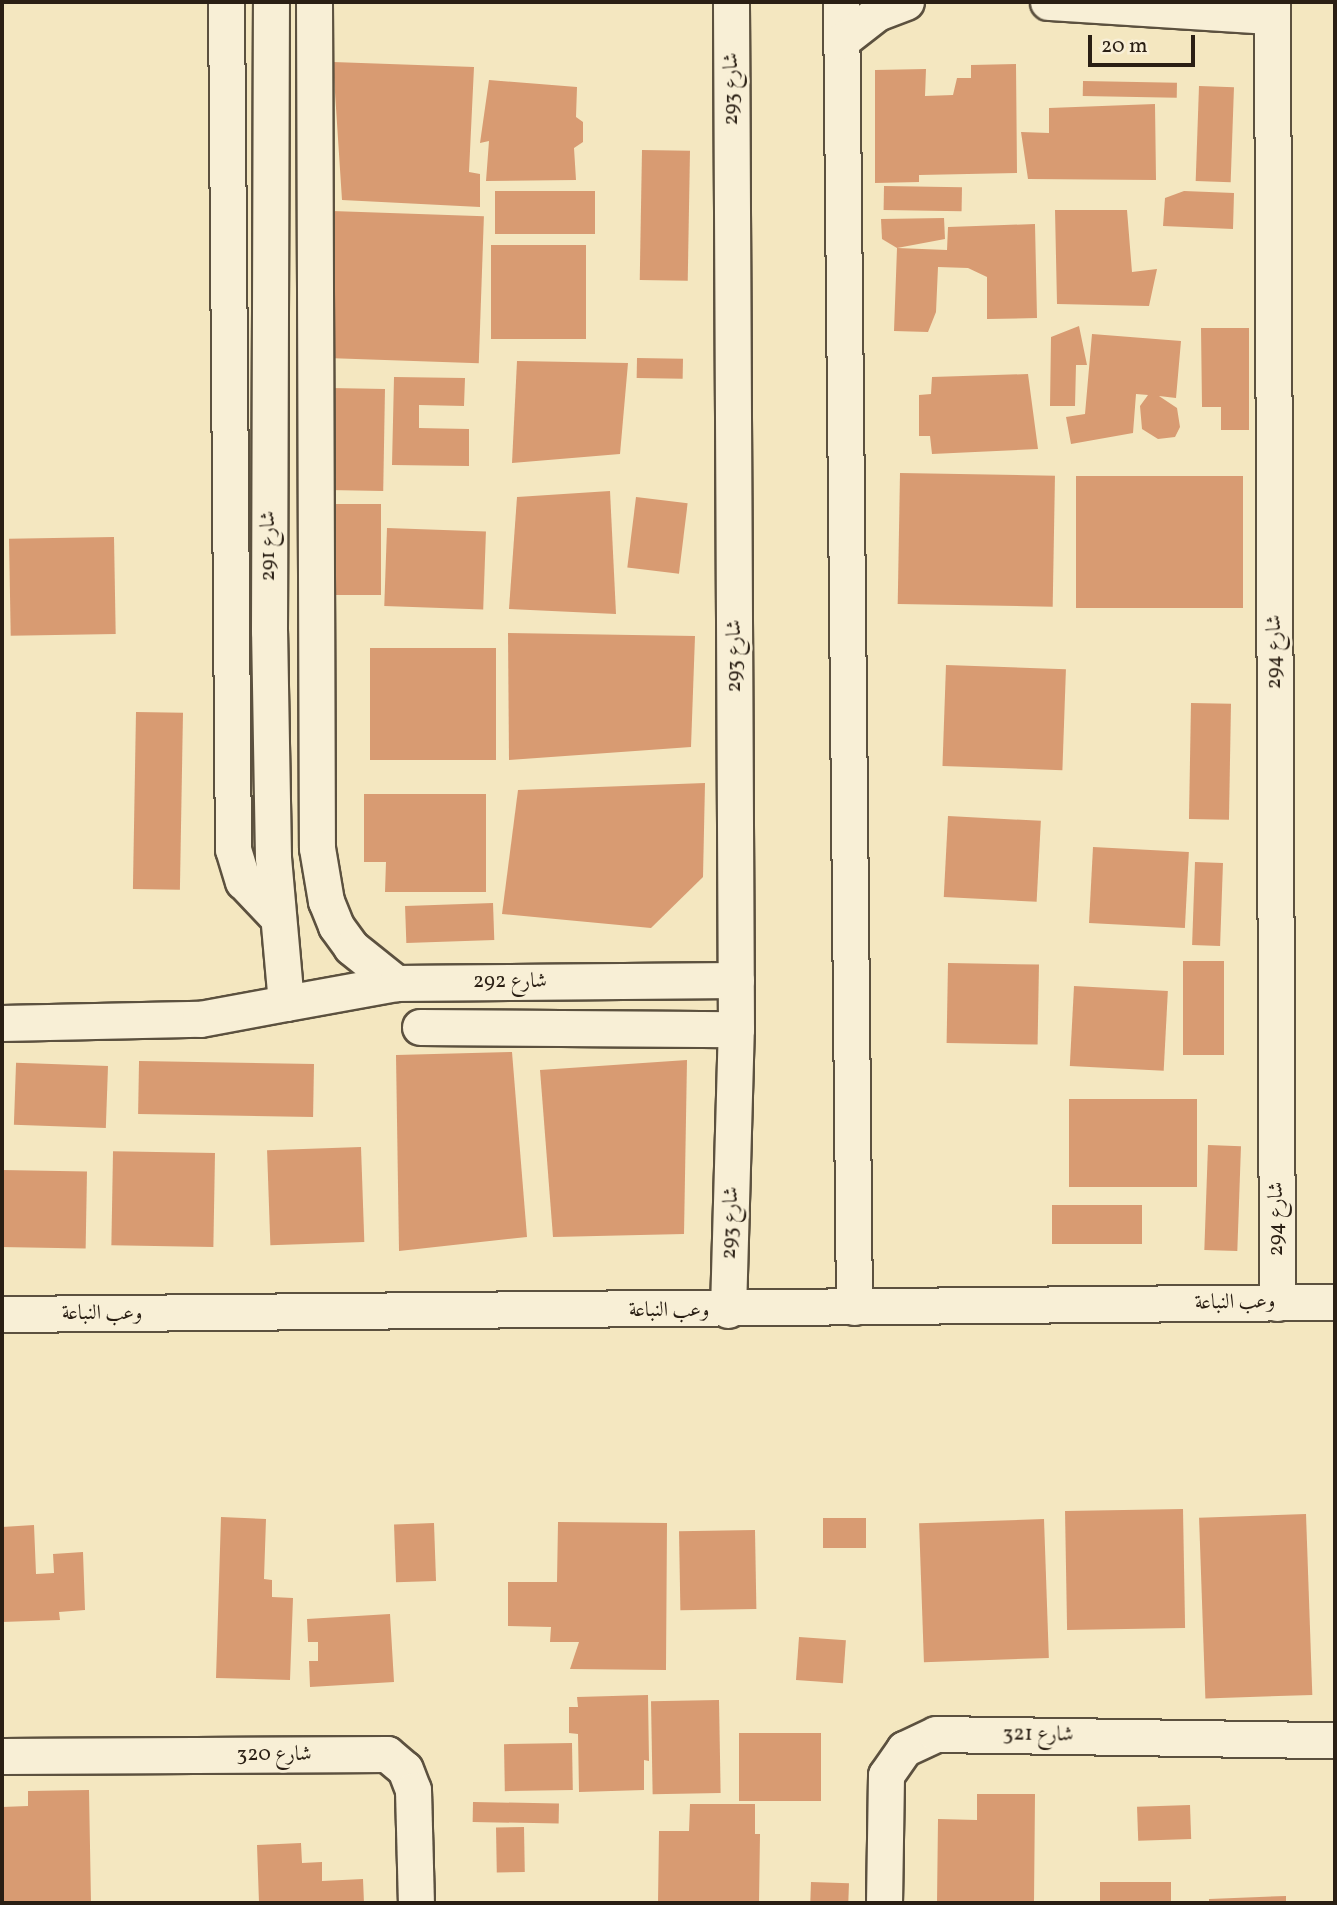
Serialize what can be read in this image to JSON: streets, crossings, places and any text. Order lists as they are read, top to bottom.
{
  "streets": {
    "street": [
      "شارع 293",
      "شارع 291",
      "شارع 294",
      "شارع 292",
      "وعب النباعة",
      "شارع 321",
      "شارع 320"
    ]
  },
  "crossings": [
    ["شارع 293", "شارع 292"],
    ["شارع 293", "وعب النباعة"],
    ["شارع 291", "شارع 292"],
    ["شارع 294", "وعب النباعة"]
  ],
  "scale_bar": "20 m"
}
